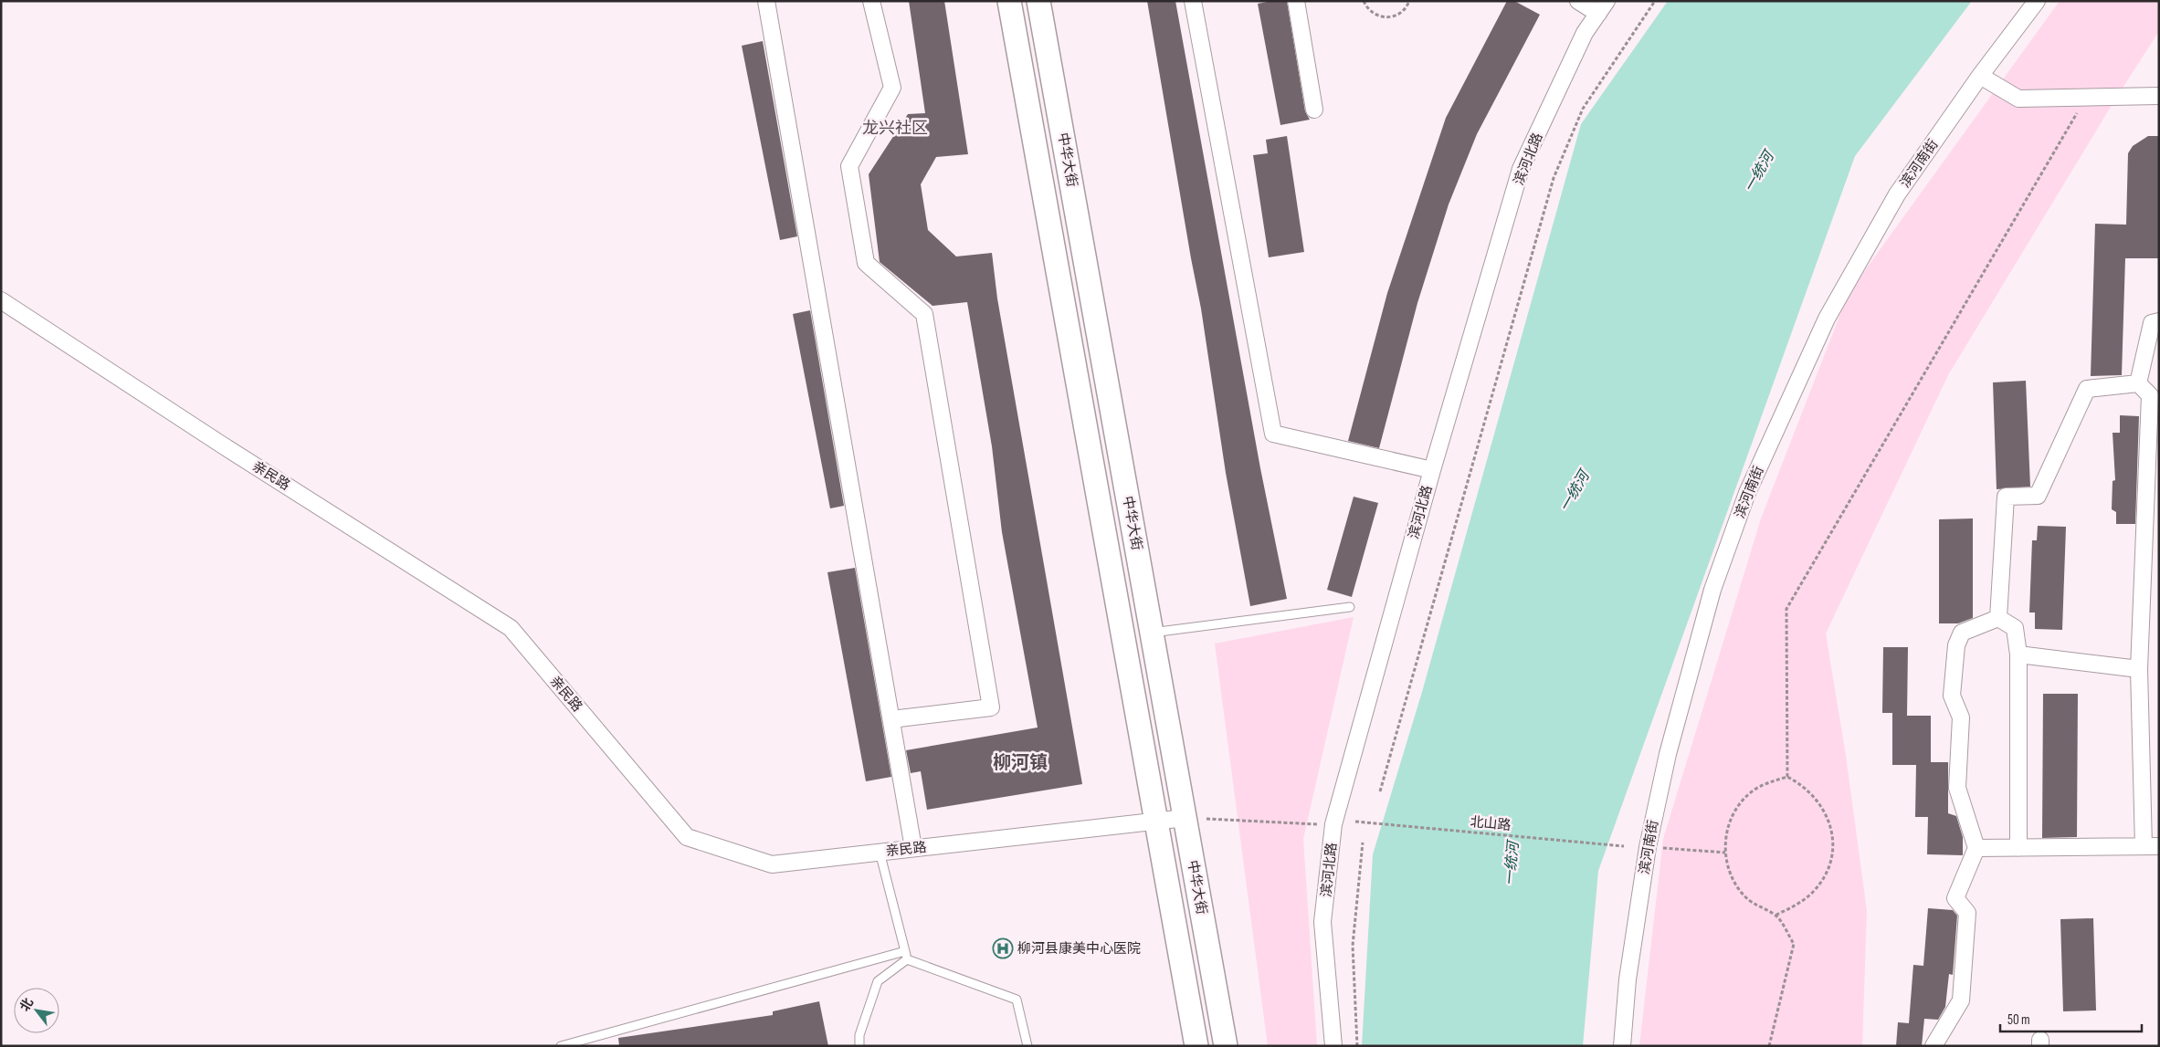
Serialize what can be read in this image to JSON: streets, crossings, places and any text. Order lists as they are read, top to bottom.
{
  "streets": {
    "main road": ["中华大街"],
    "street": ["滨河北路", "滨河南街", "亲民路"],
    "path": ["北山路"]
  },
  "crossings": [
    ["滨河北路", "北山路"],
    ["中华大街", "亲民路"],
    ["中华大街", "北山路"],
    ["亲民路", "北山路"]
  ],
  "districts": ["龙兴社区", "柳河镇"],
  "water": ["一统河"],
  "places": {
    "hospital": ["柳河县康美中心医院"]
  },
  "scale_bar": "50 m",
  "north": "top left"
}
